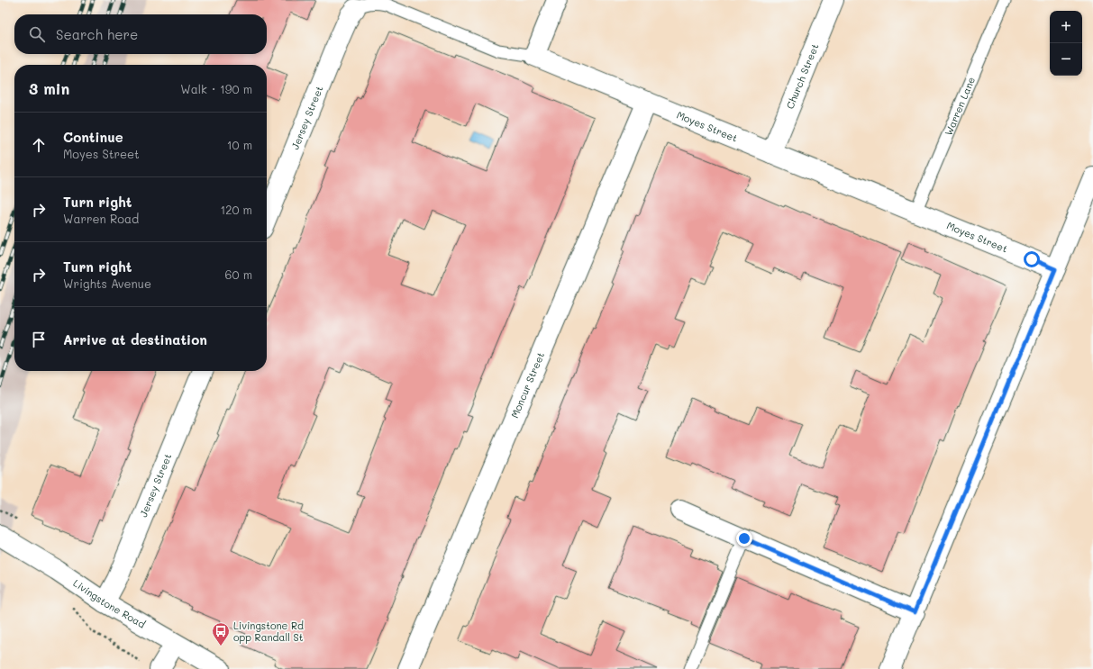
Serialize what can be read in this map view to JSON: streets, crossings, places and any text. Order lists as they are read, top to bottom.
{
  "streets": {
    "street": [
      "Church Street",
      "Jersey Street",
      "Moyes Street",
      "Moncur Street",
      "Livingstone Road"
    ],
    "lane": ["Warren Lane"]
  },
  "crossings": [
    ["Church Street", "Moyes Street"],
    ["Warren Lane", "Moyes Street"],
    ["Jersey Street", "Moyes Street"],
    ["Jersey Street", "Livingstone Road"],
    ["Moyes Street", "Moncur Street"]
  ],
  "places": {
    "bus stop": ["Livingstone Rd opp Randall St"]
  },
  "page": {
    "map_buttons": ["+", "−"],
    "search": "Search here",
    "heading": ["3 min", "Walk · 190 m"],
    "list": [
      ["Continue", "Moyes Street", "10 m"],
      ["Turn right", "Warren Road", "120 m"],
      ["Turn right", "Wrights Avenue", "60 m"],
      "Arrive at destination"
    ]
  }
}
